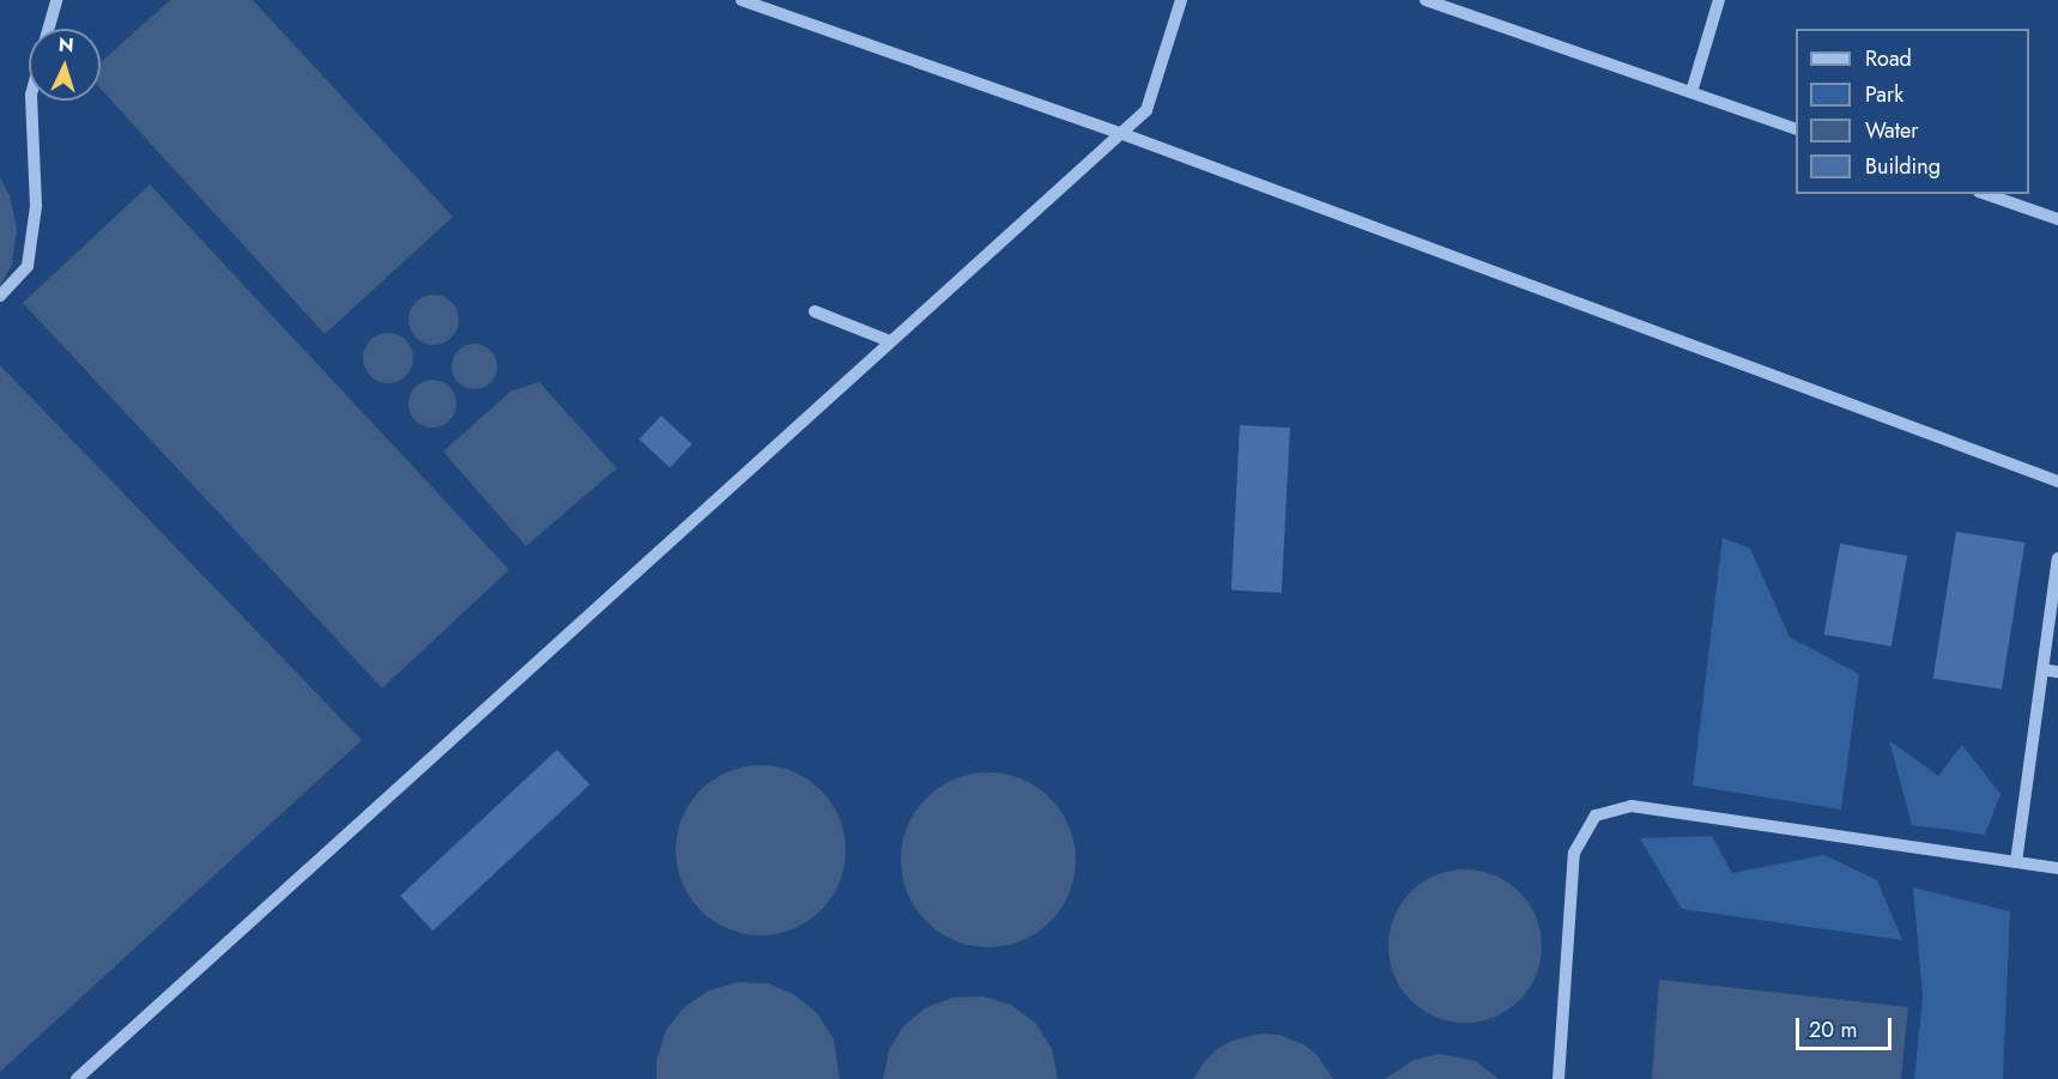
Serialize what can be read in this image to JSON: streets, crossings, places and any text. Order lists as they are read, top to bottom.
{
  "legend": [
    "Road",
    "Park",
    "Water",
    "Building"
  ],
  "scale_bar": "20 m",
  "north": "top"
}
